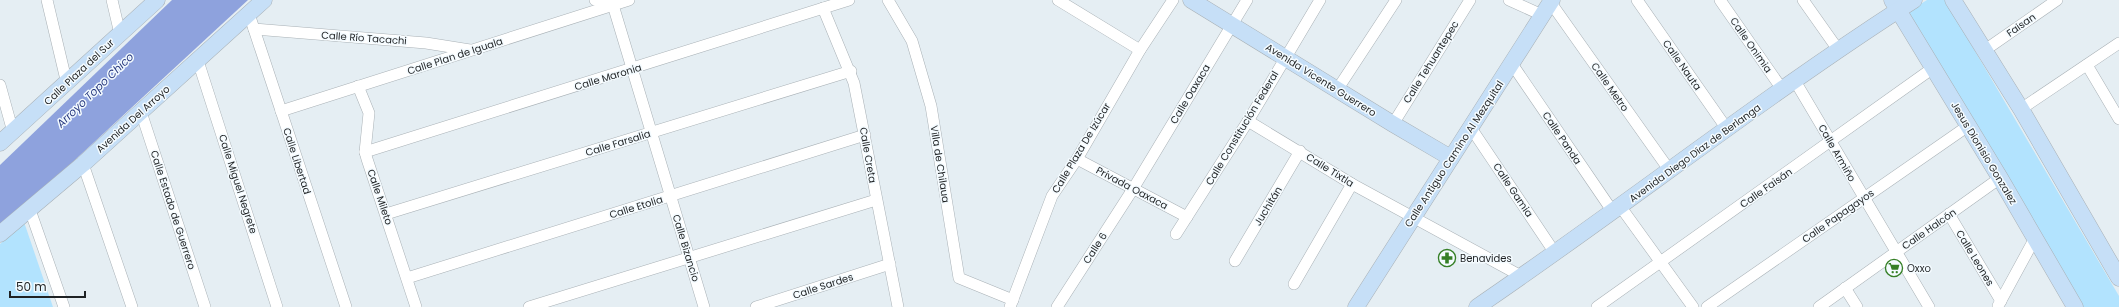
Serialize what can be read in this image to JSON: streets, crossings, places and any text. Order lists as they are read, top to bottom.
{
  "streets": {
    "street": [
      "Faisan",
      "Calle Río Tacachi",
      "Calle Onimia",
      "Calle Plan de Iguala",
      "Calle Tehuantepec",
      "Calle Nauta",
      "Calle Plaza del Sur",
      "Calle Maronia",
      "Avenida Vicente Guerrero",
      "Calle Metro",
      "Calle Oaxaca",
      "Avenida Del Arroyo",
      "Calle Constitución Federal",
      "Calle Panda",
      "Calle Farsalia",
      "Calle Plaza De Izúcar",
      "Avenida Diego Díaz de Berlanga",
      "Calle Armiño",
      "Jesus Dionisio Gonzalez",
      "Calle Antiguo Camino Al Mezquital",
      "Calle Creta",
      "Calle Libertad",
      "Villa de Chilaua",
      "Calle Tixtla",
      "Calle Miguel Negrete",
      "Privada Oaxaca",
      "Calle Faisán",
      "Calle Gamia",
      "Calle Mileto",
      "Juchitán",
      "Calle Etolia",
      "Calle Estado de Guerrero",
      "Calle Papagayos",
      "Calle Halcón",
      "Calle Bizancio",
      "Calle 6",
      "Calle Leones",
      "Calle Sardes"
    ]
  },
  "crossings": [
    ["Calle Río Tacachi", "Calle Plan de Iguala"],
    ["Calle Río Tacachi", "Calle Libertad"],
    ["Calle Onimia", "Avenida Diego Díaz de Berlanga"],
    ["Calle Onimia", "Calle Armiño"],
    ["Calle Plan de Iguala", "Calle Libertad"],
    ["Calle Plan de Iguala", "Calle Mileto"],
    ["Calle Plan de Iguala", "Calle Bizancio"],
    ["Calle Tehuantepec", "Avenida Vicente Guerrero"],
    ["Calle Nauta", "Avenida Diego Díaz de Berlanga"],
    ["Calle Maronia", "Calle Creta"],
    ["Calle Maronia", "Calle Mileto"],
    ["Calle Maronia", "Calle Bizancio"],
    ["Avenida Vicente Guerrero", "Calle Oaxaca"],
    ["Avenida Vicente Guerrero", "Calle Constitución Federal"],
    ["Avenida Vicente Guerrero", "Calle Antiguo Camino Al Mezquital"],
    ["Calle Metro", "Avenida Diego Díaz de Berlanga"],
    ["Calle Metro", "Calle Antiguo Camino Al Mezquital"],
    ["Calle Oaxaca", "Privada Oaxaca"],
    ["Calle Oaxaca", "Calle 6"],
    ["Avenida Del Arroyo", "Calle Libertad"],
    ["Avenida Del Arroyo", "Calle Miguel Negrete"],
    ["Avenida Del Arroyo", "Calle Estado de Guerrero"],
    ["Calle Constitución Federal", "Calle Tixtla"],
    ["Calle Constitución Federal", "Privada Oaxaca"],
    ["Calle Panda", "Avenida Diego Díaz de Berlanga"],
    ["Calle Panda", "Calle Antiguo Camino Al Mezquital"],
    ["Calle Panda", "Calle Faisán"],
    ["Calle Farsalia", "Calle Creta"],
    ["Calle Farsalia", "Calle Mileto"],
    ["Calle Farsalia", "Calle Bizancio"],
    ["Calle Plaza De Izúcar", "Villa de Chilaua"],
    ["Calle Plaza De Izúcar", "Privada Oaxaca"],
    ["Avenida Diego Díaz de Berlanga", "Calle Armiño"],
    ["Avenida Diego Díaz de Berlanga", "Jesus Dionisio Gonzalez"],
    ["Avenida Diego Díaz de Berlanga", "Calle Tixtla"],
    ["Avenida Diego Díaz de Berlanga", "Calle Gamia"],
    ["Calle Armiño", "Calle Faisán"],
    ["Calle Armiño", "Calle Papagayos"],
    ["Calle Armiño", "Calle Halcón"],
    ["Jesus Dionisio Gonzalez", "Calle Faisán"],
    ["Jesus Dionisio Gonzalez", "Calle Papagayos"],
    ["Jesus Dionisio Gonzalez", "Calle Halcón"],
    ["Calle Antiguo Camino Al Mezquital", "Calle Tixtla"],
    ["Calle Antiguo Camino Al Mezquital", "Calle Gamia"],
    ["Calle Creta", "Calle Etolia"],
    ["Calle Creta", "Calle Sardes"],
    ["Calle Tixtla", "Juchitán"],
    ["Privada Oaxaca", "Calle 6"],
    ["Calle Mileto", "Calle Etolia"],
    ["Calle Etolia", "Calle Bizancio"],
    ["Calle Halcón", "Calle Leones"]
  ],
  "water": ["Arroyo Topo Chico"],
  "places": {
    "pharmacy": ["Benavides"],
    "supermarket": ["Oxxo"]
  },
  "scale_bar": "50 m"
}
